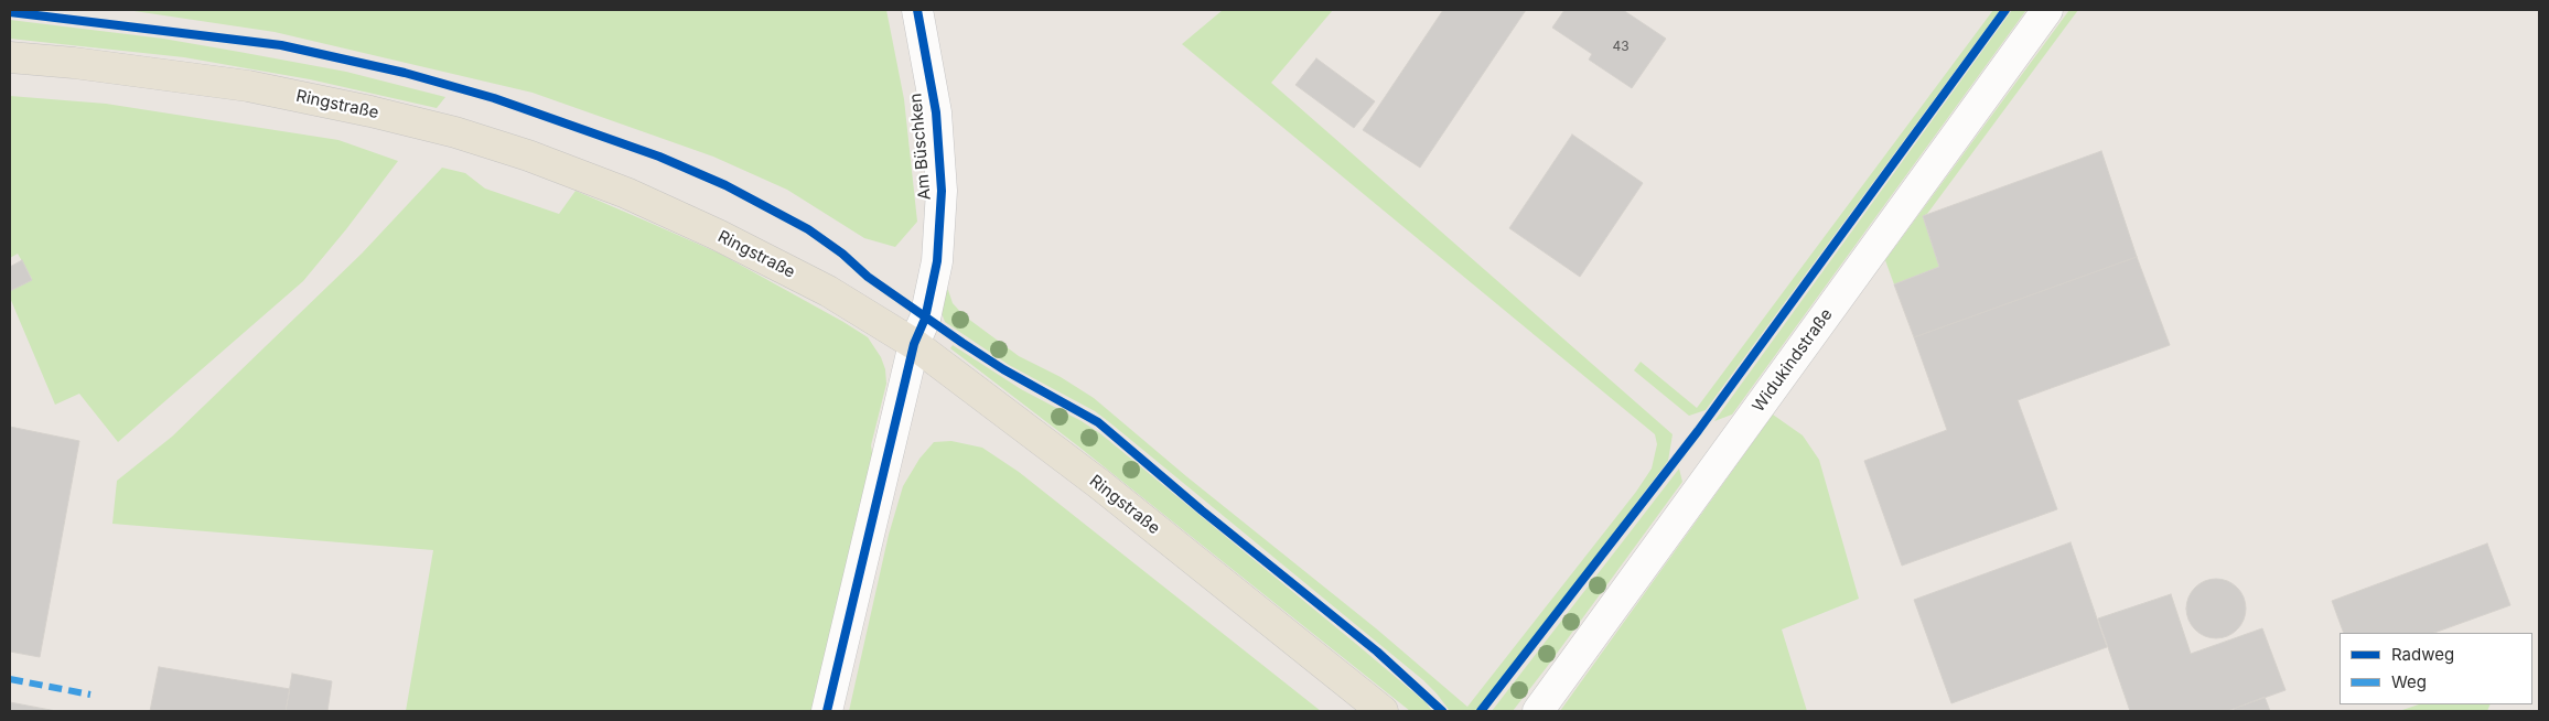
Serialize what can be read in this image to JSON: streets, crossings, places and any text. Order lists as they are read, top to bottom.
{
  "streets": {
    "main road": ["Ringstraße"],
    "street": ["Am Büschken", "Widukindstraße"]
  },
  "crossings": [
    ["Ringstraße", "Am Büschken"]
  ],
  "house_numbers": ["43"],
  "legend": ["Radweg", "Weg"]
}
